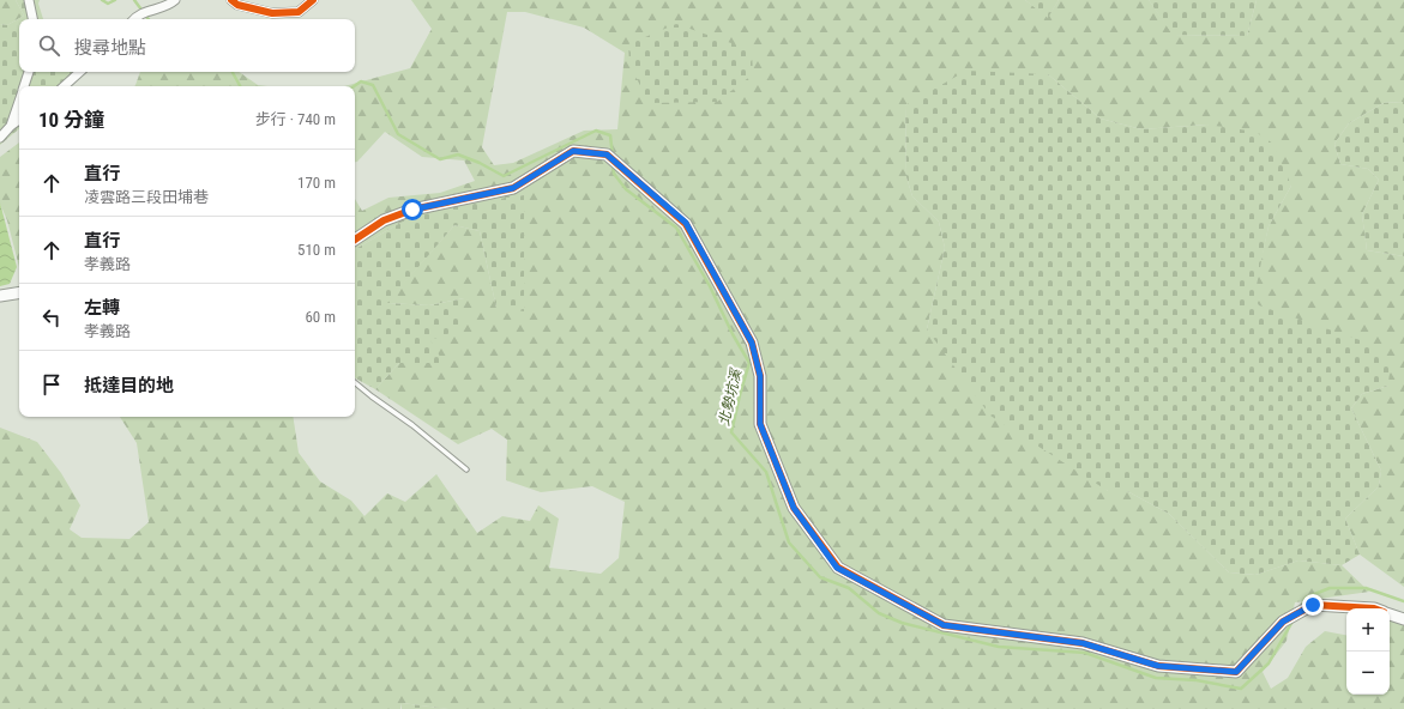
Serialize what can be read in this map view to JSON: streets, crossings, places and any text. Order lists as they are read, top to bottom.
{
  "water": ["北勢坑溪"],
  "page": {
    "search": "搜尋地點",
    "heading": ["10 分鐘", "步行 · 740 m"],
    "list": [
      ["直行", "凌雲路三段田埔巷", "170 m"],
      ["直行", "孝義路", "510 m"],
      ["左轉", "孝義路", "60 m"],
      "抵達目的地"
    ],
    "map_buttons": ["+", "−"]
  }
}
